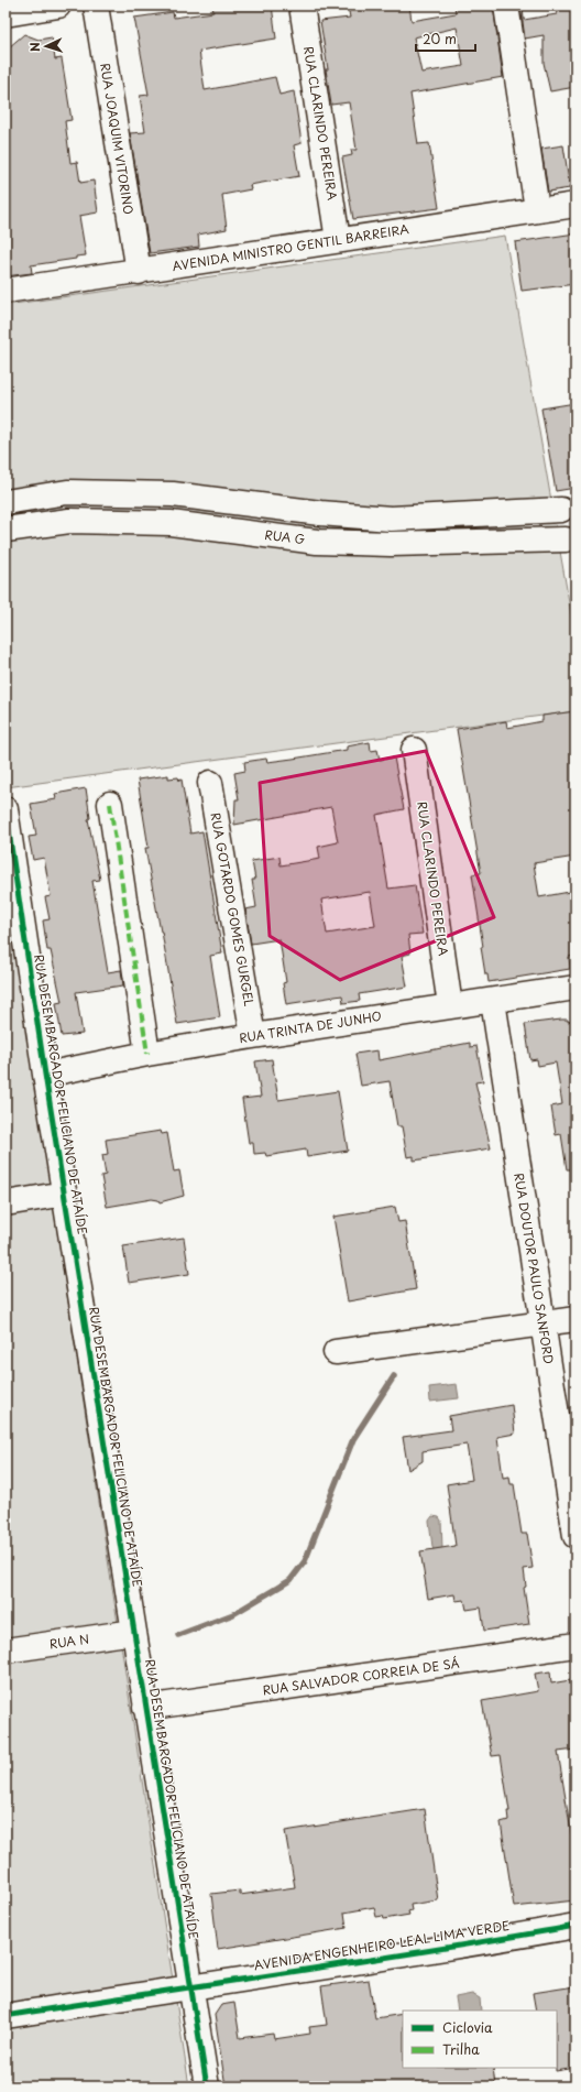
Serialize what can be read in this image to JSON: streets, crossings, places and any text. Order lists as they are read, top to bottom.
{
  "streets": {
    "street": [
      "RUA CLARINDO PEREIRA",
      "RUA JOAQUIM VITORINO",
      "AVENIDA MINISTRO GENTIL BARREIRA",
      "RUA G",
      "RUA GOTARDO GOMES GURGEL",
      "RUA TRINTA DE JUNHO",
      "RUA DESEMBARGADOR FELICIANO DE ATAÍDE",
      "RUA DOUTOR PAULO SANFORD",
      "RUA N",
      "RUA SALVADOR CORREIA DE SÁ",
      "AVENIDA ENGENHEIRO LEAL LIMA VERDE"
    ]
  },
  "crossings": [
    ["RUA CLARINDO PEREIRA", "AVENIDA MINISTRO GENTIL BARREIRA"],
    ["RUA CLARINDO PEREIRA", "RUA TRINTA DE JUNHO"],
    ["RUA JOAQUIM VITORINO", "AVENIDA MINISTRO GENTIL BARREIRA"],
    ["RUA GOTARDO GOMES GURGEL", "RUA TRINTA DE JUNHO"],
    ["RUA TRINTA DE JUNHO", "RUA DESEMBARGADOR FELICIANO DE ATAÍDE"],
    ["RUA TRINTA DE JUNHO", "RUA DOUTOR PAULO SANFORD"],
    ["RUA DESEMBARGADOR FELICIANO DE ATAÍDE", "RUA N"],
    ["RUA DESEMBARGADOR FELICIANO DE ATAÍDE", "RUA SALVADOR CORREIA DE SÁ"],
    ["RUA DESEMBARGADOR FELICIANO DE ATAÍDE", "AVENIDA ENGENHEIRO LEAL LIMA VERDE"]
  ],
  "legend": ["Ciclovia", "Trilha"],
  "scale_bar": "20 m",
  "north": "left"
}
